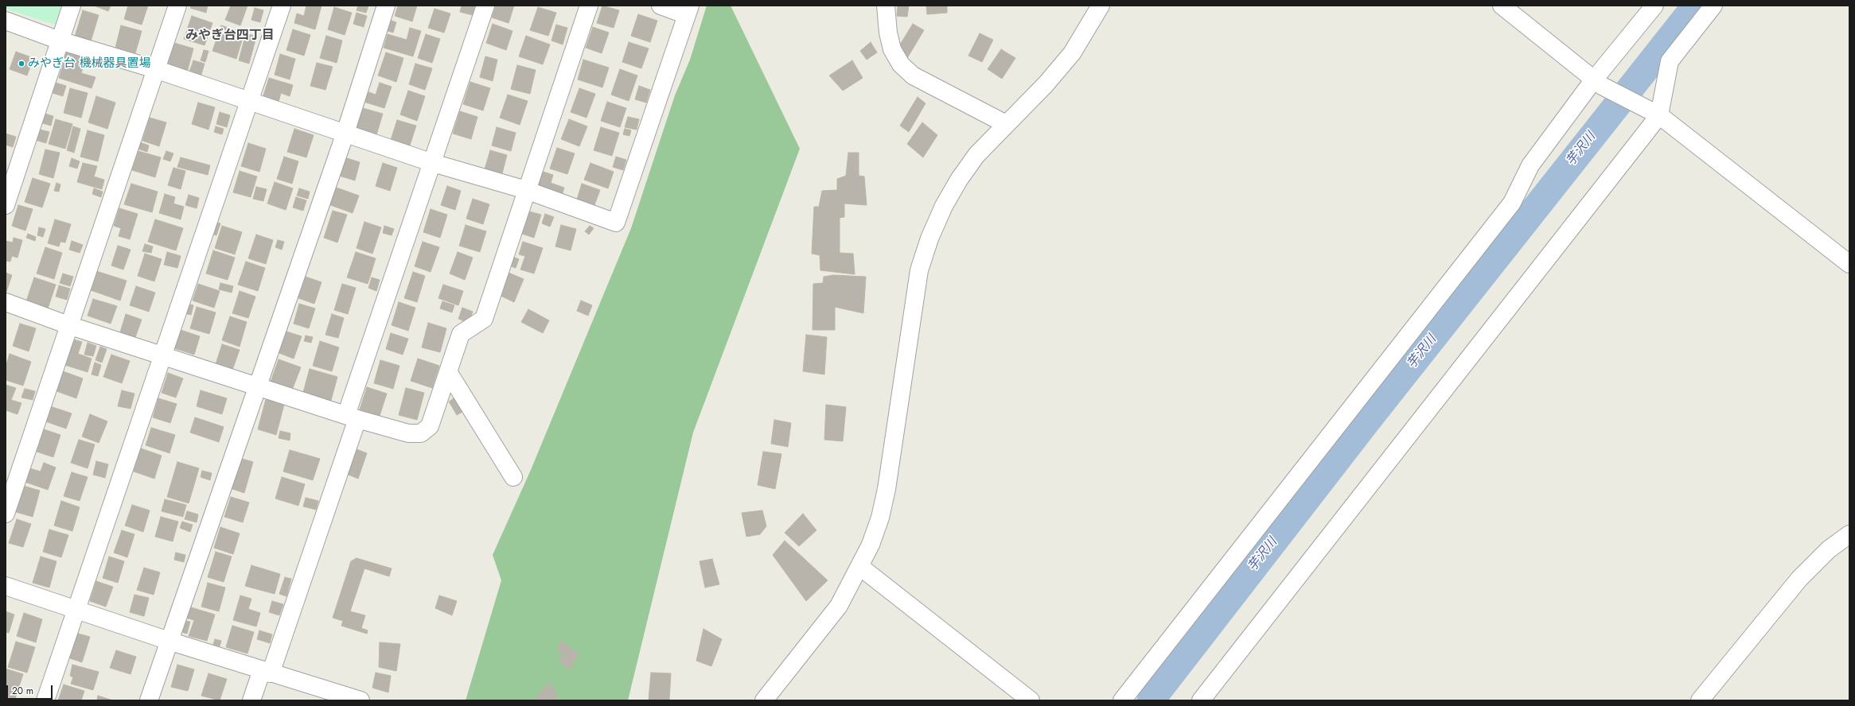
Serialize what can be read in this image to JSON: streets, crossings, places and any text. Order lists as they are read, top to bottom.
{
  "districts": ["みやぎ台四丁目"],
  "water": ["芋沢川"],
  "places": ["みやぎ台 機械器具置場"],
  "scale_bar": "20 m"
}
